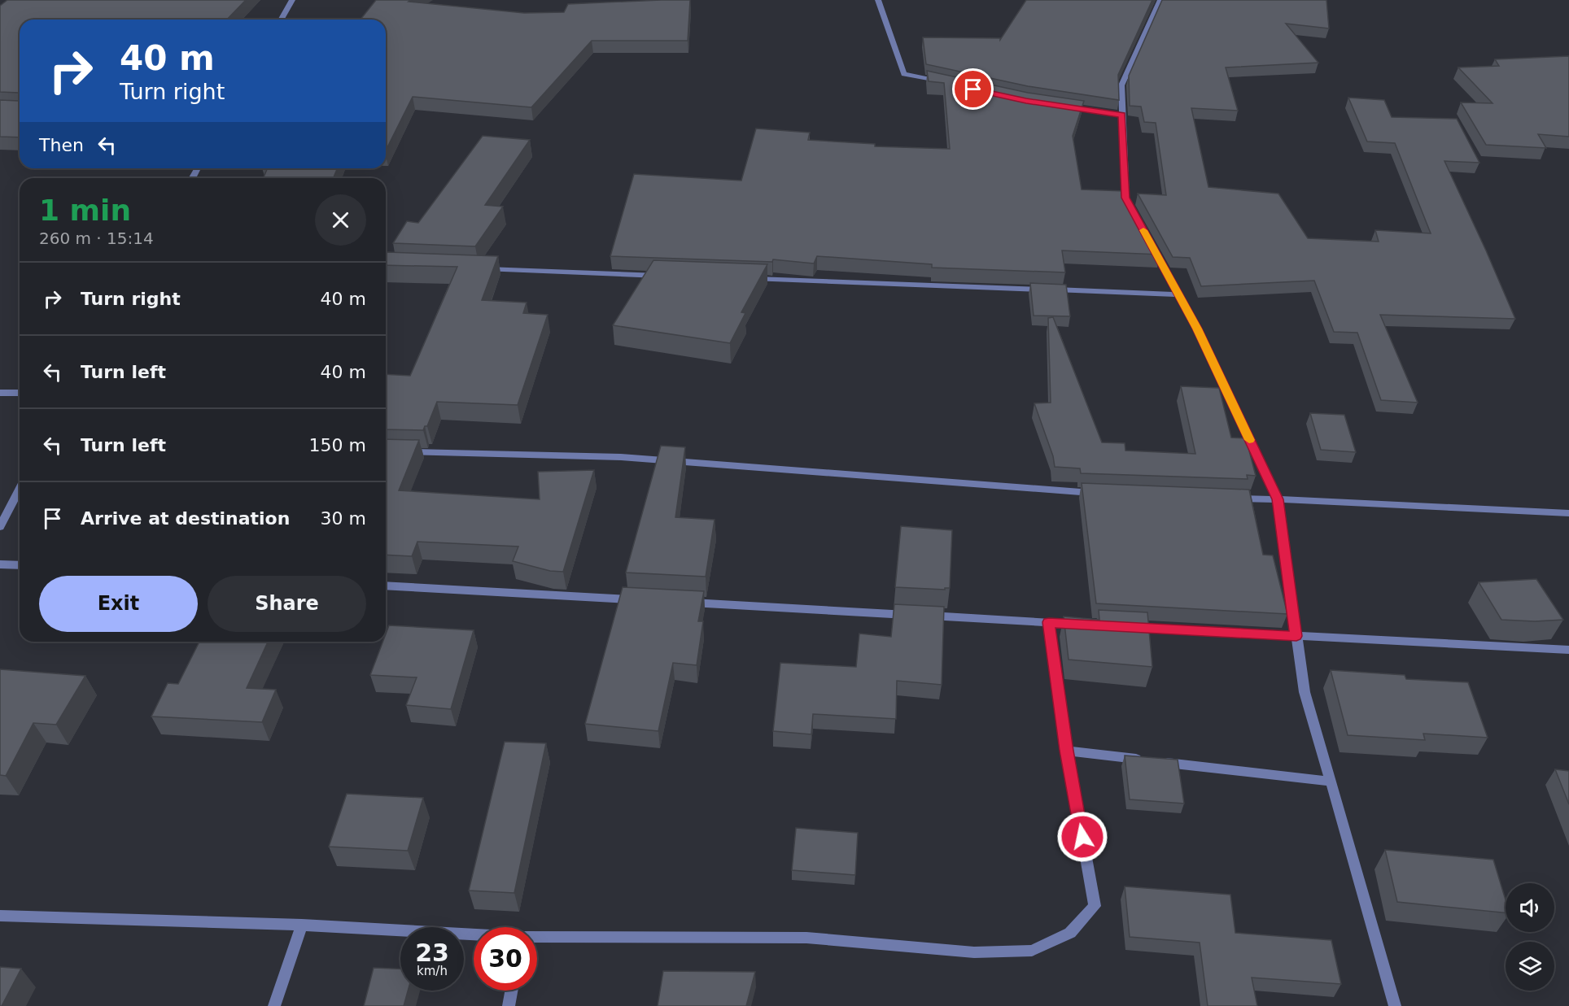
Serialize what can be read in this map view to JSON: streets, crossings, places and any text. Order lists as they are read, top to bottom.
{
  "page": {
    "turn": ["40 m", "Turn right"],
    "then": "Then",
    "heading": ["1 min", "260 m · 15:14"],
    "list": [
      {
        "name": "Turn right",
        "value": "40 m"
      },
      {
        "name": "Turn left",
        "value": "40 m"
      },
      {
        "name": "Turn left",
        "value": "150 m"
      },
      {
        "name": "Arrive at destination",
        "value": "30 m"
      }
    ],
    "buttons": ["Exit", "Share"],
    "speed": "23 km/h",
    "limit": "30"
  }
}
